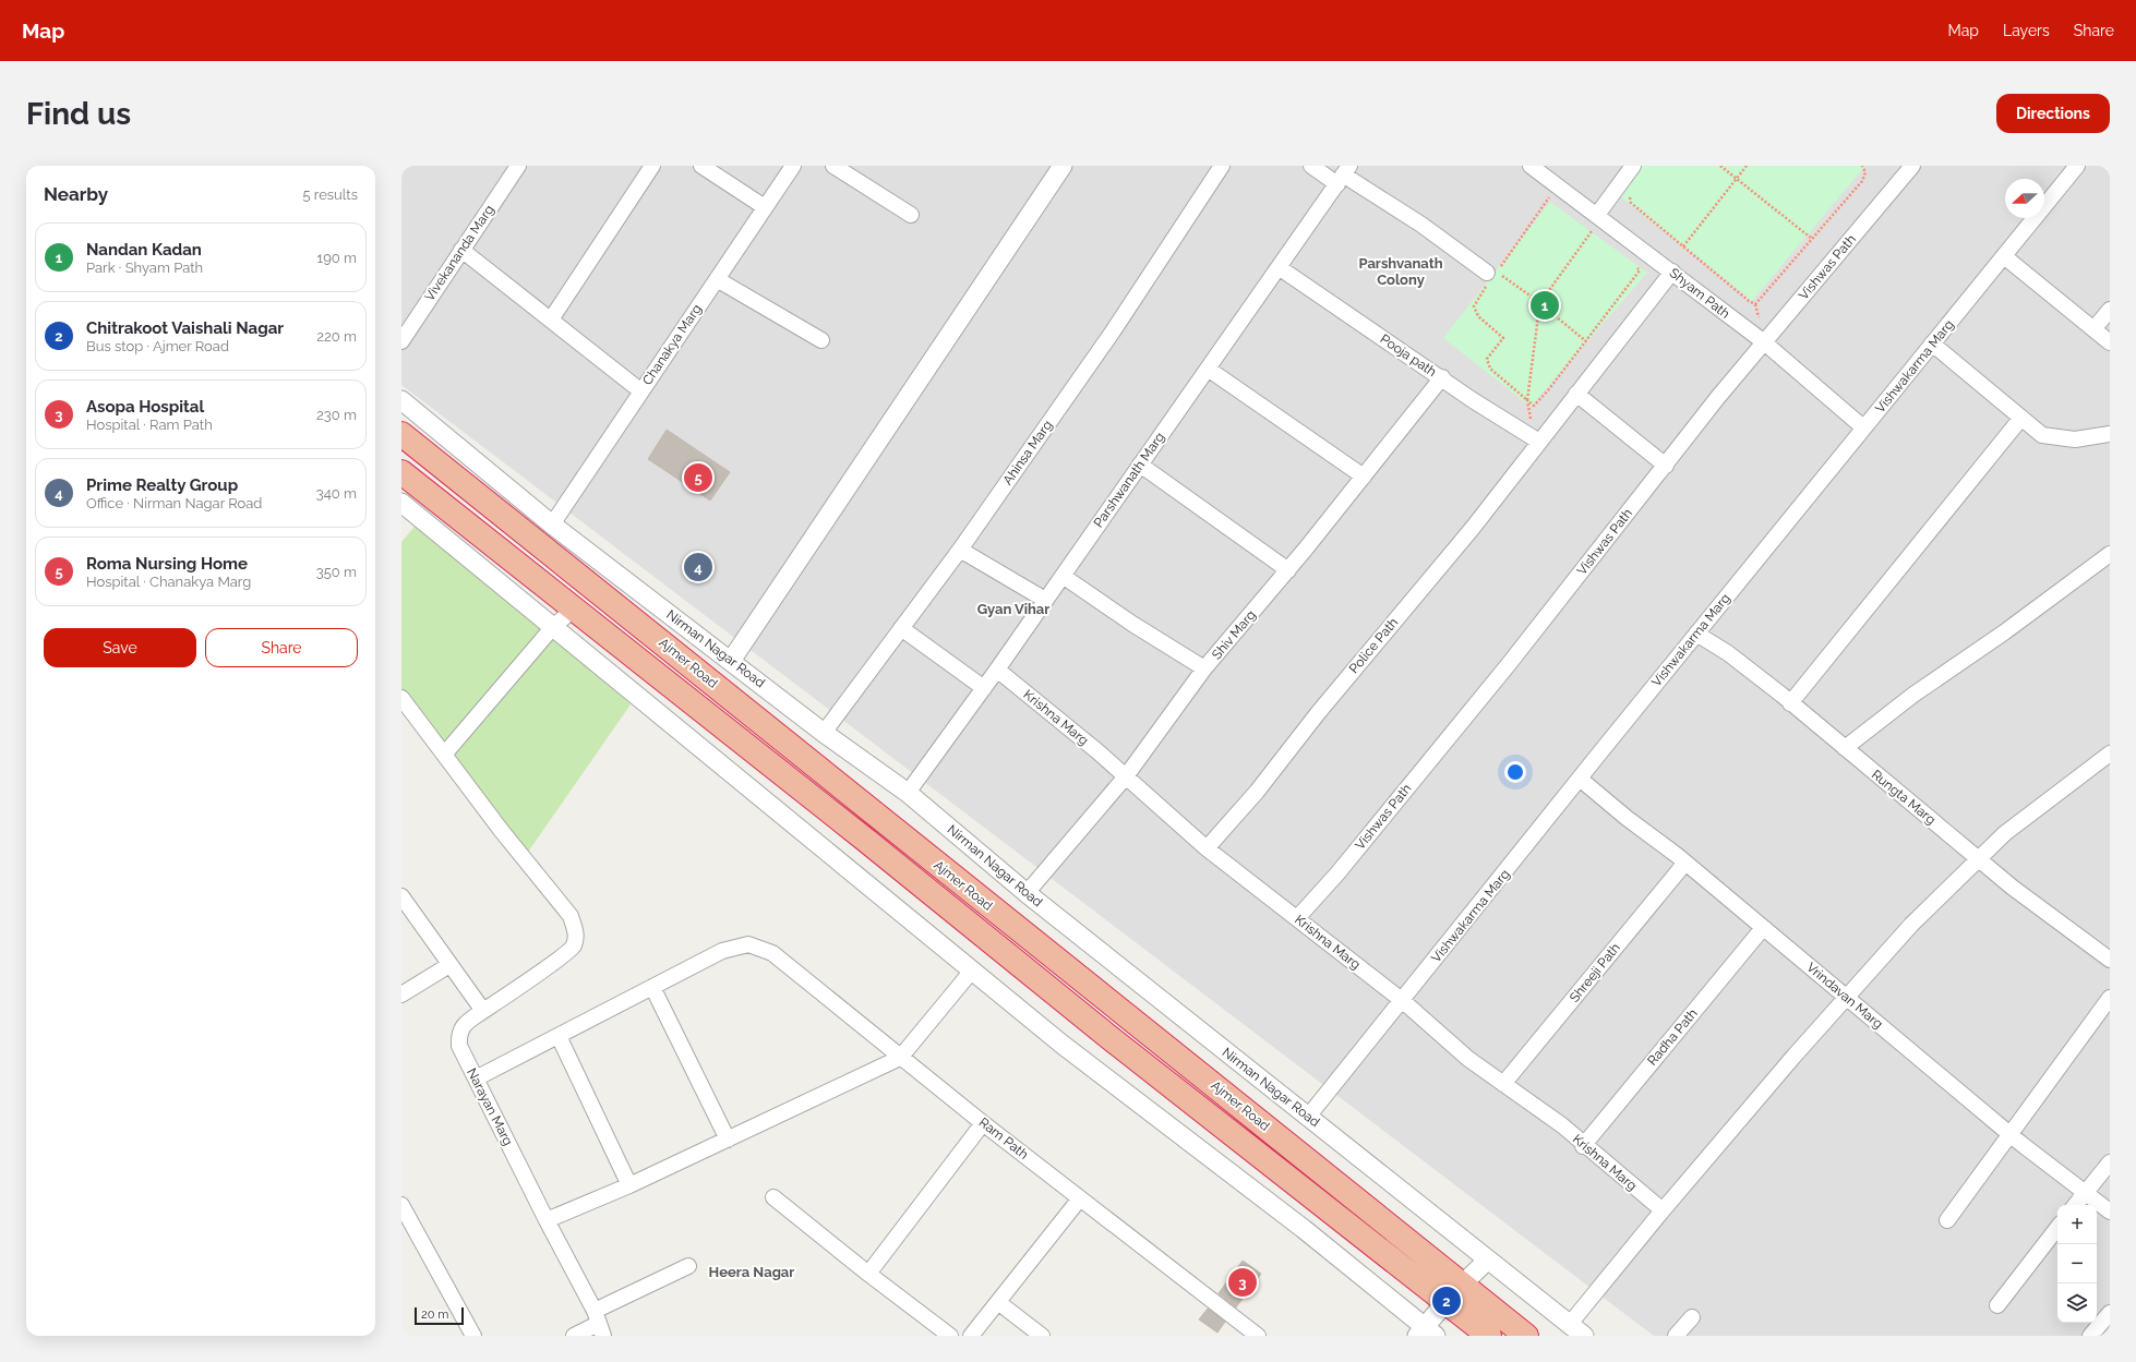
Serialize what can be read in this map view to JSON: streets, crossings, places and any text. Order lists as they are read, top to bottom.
{
  "streets": {
    "highway": ["Ajmer Road"],
    "street": [
      "Vivekananda Marg",
      "Vishwas Path",
      "Shyam Path",
      "Chanakya Marg",
      "Pooja path",
      "Vishwakarma Marg",
      "Ahinsa Marg",
      "Parshwanath Marg",
      "Shiv Marg",
      "Police Path",
      "Nirman Nagar Road",
      "Krishna Marg",
      "Rungta Marg",
      "Shreeji Path",
      "Vrindavan Marg",
      "Radha Path",
      "Narayan Marg",
      "Ram Path"
    ]
  },
  "crossings": [
    ["Vishwas Path", "Shyam Path"],
    ["Vishwas Path", "Krishna Marg"],
    ["Shyam Path", "Vishwakarma Marg"],
    ["Shyam Path", "Police Path"],
    ["Chanakya Marg", "Nirman Nagar Road"],
    ["Pooja path", "Parshwanath Marg"],
    ["Pooja path", "Shiv Marg"],
    ["Pooja path", "Police Path"],
    ["Vishwakarma Marg", "Nirman Nagar Road"],
    ["Vishwakarma Marg", "Krishna Marg"],
    ["Vishwakarma Marg", "Rungta Marg"],
    ["Vishwakarma Marg", "Vrindavan Marg"],
    ["Ahinsa Marg", "Nirman Nagar Road"],
    ["Parshwanath Marg", "Nirman Nagar Road"],
    ["Parshwanath Marg", "Krishna Marg"],
    ["Shiv Marg", "Nirman Nagar Road"],
    ["Shiv Marg", "Krishna Marg"],
    ["Police Path", "Krishna Marg"],
    ["Krishna Marg", "Shreeji Path"],
    ["Krishna Marg", "Radha Path"],
    ["Shreeji Path", "Vrindavan Marg"],
    ["Vrindavan Marg", "Radha Path"]
  ],
  "districts": ["Parshvanath Colony", "Gyan Vihar", "Heera Nagar"],
  "scale_bar": "20 m",
  "north": "left",
  "page": {
    "header": "Map",
    "nav": ["Map", "Layers", "Share"],
    "buttons": [
      "Directions",
      ["Save", "Share"]
    ],
    "title": "Find us",
    "heading": ["Nearby", "5 results"],
    "list": [
      {
        "mark": "1",
        "name": "Nandan Kadan",
        "note": "Park · Shyam Path",
        "value": "190 m"
      },
      {
        "mark": "2",
        "name": "Chitrakoot Vaishali Nagar",
        "note": "Bus stop · Ajmer Road",
        "value": "220 m"
      },
      {
        "mark": "3",
        "name": "Asopa Hospital",
        "note": "Hospital · Ram Path",
        "value": "230 m"
      },
      {
        "mark": "4",
        "name": "Prime Realty Group",
        "note": "Office · Nirman Nagar Road",
        "value": "340 m"
      },
      {
        "mark": "5",
        "name": "Roma Nursing Home",
        "note": "Hospital · Chanakya Marg",
        "value": "350 m"
      }
    ],
    "pins": [
      "1",
      "5",
      "4",
      "3",
      "2"
    ],
    "map_buttons": ["+", "−"],
    "scale": "20 m"
  }
}
